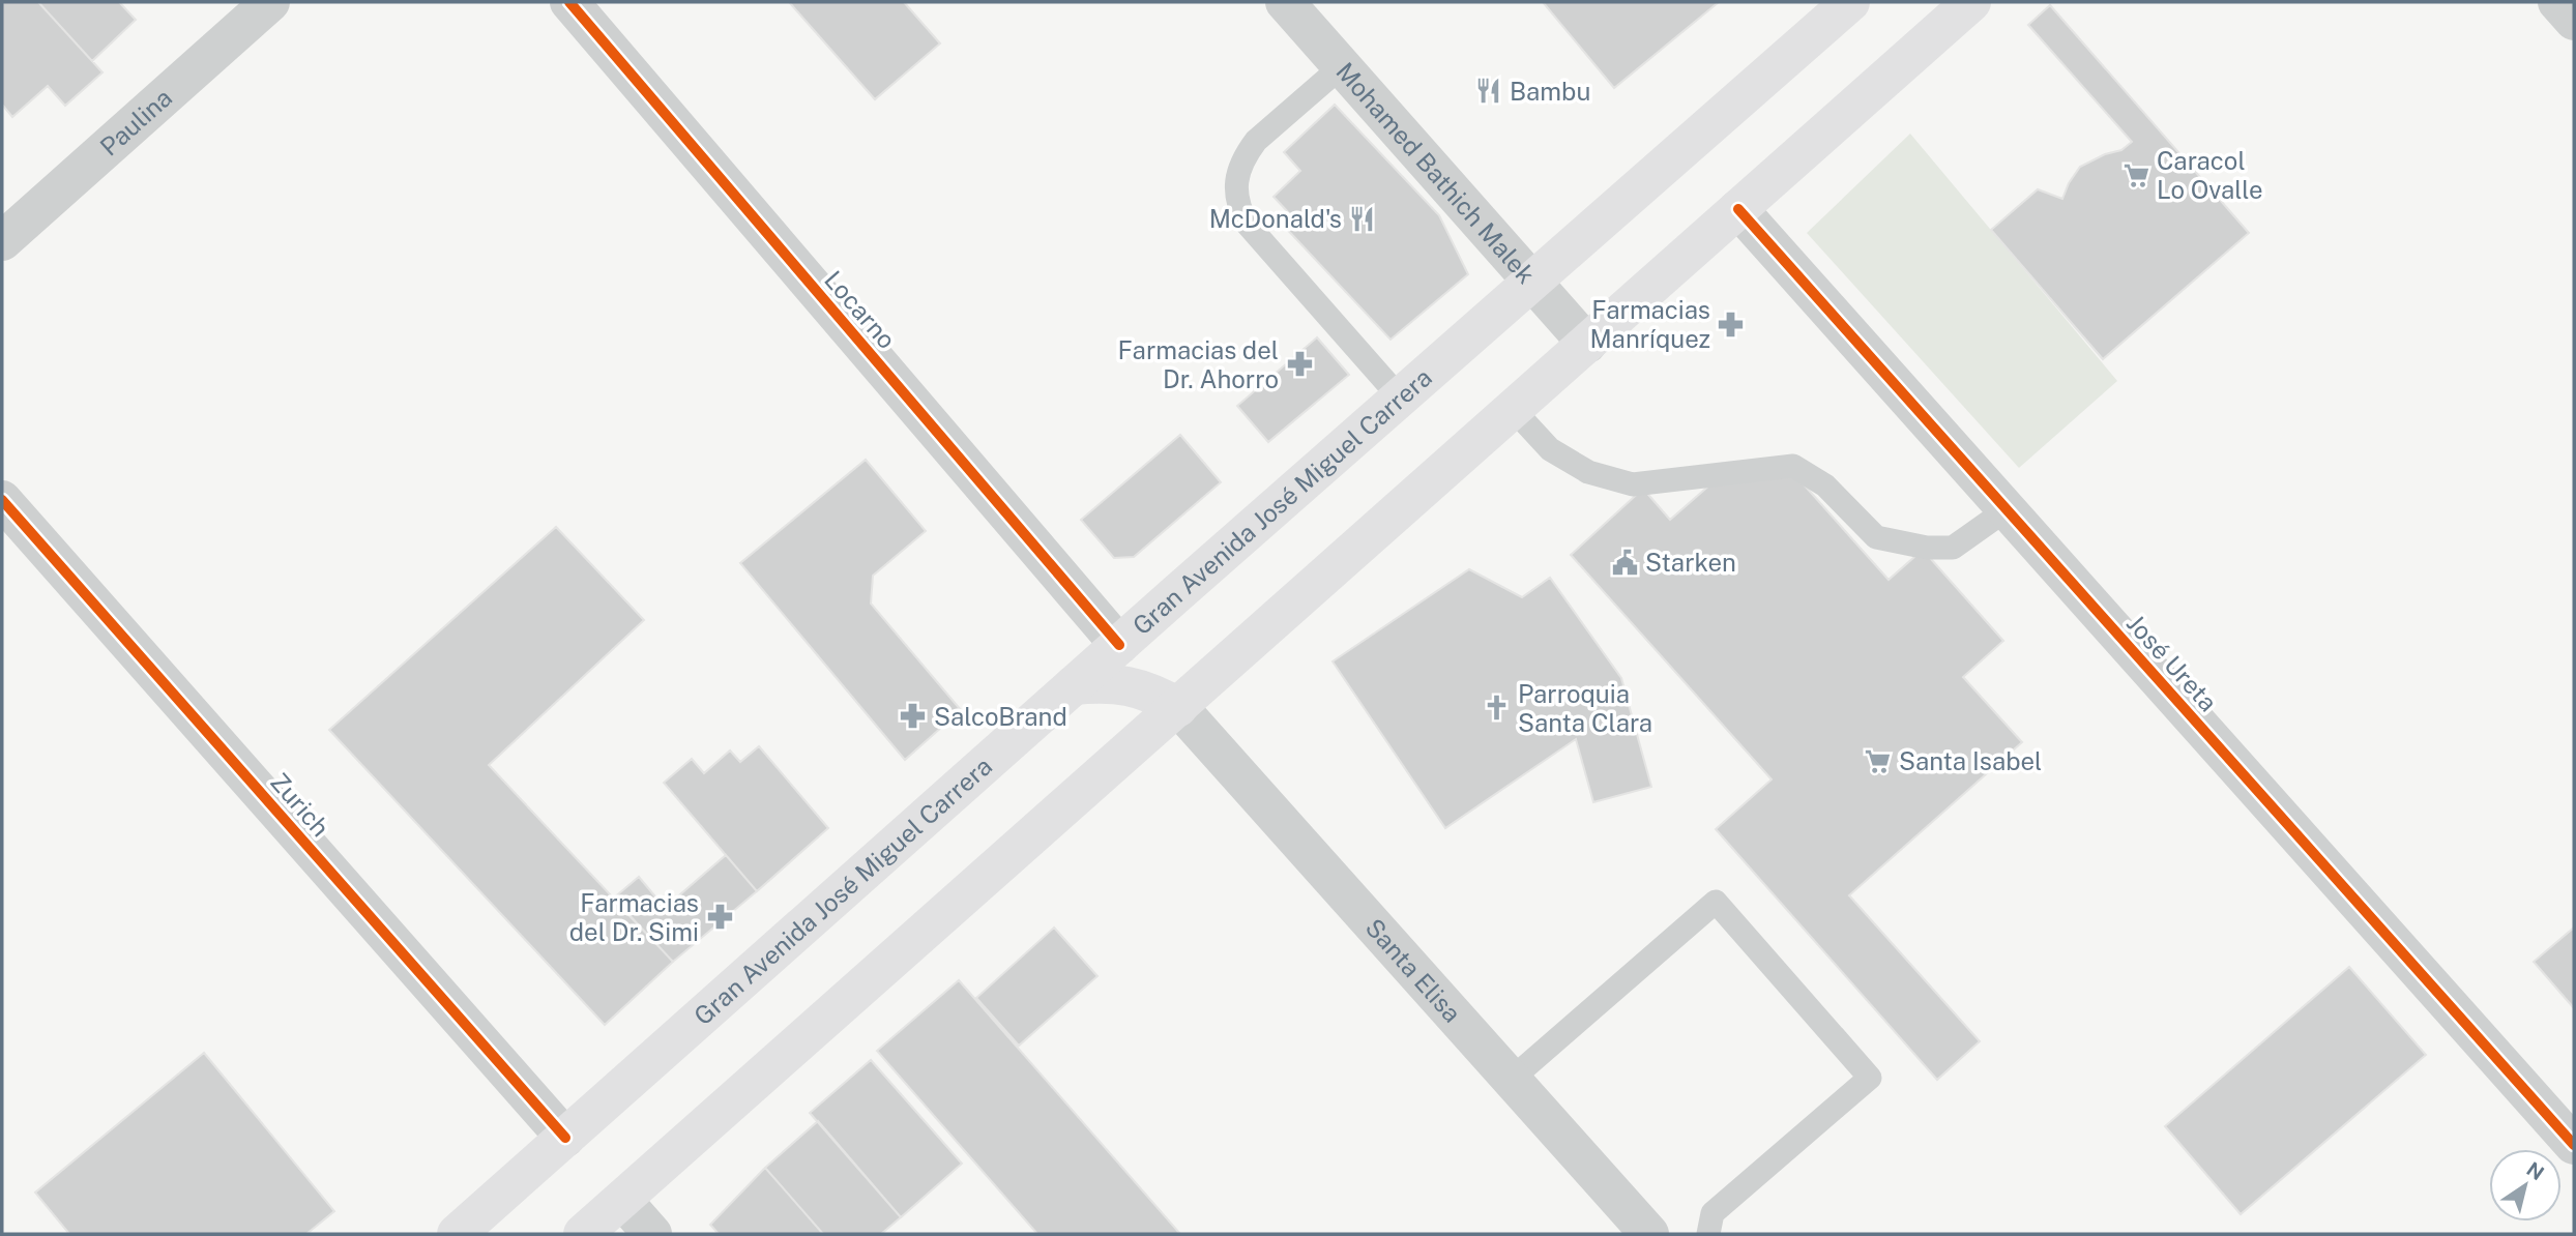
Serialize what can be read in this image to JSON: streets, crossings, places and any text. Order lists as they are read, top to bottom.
{
  "streets": {
    "main road": ["Gran Avenida José Miguel Carrera"],
    "street": [
      "Paulina",
      "Mohamed Bathich Malek",
      "Locarno",
      "José Ureta",
      "Zurich",
      "Santa Elisa"
    ]
  },
  "crossings": [
    ["Mohamed Bathich Malek", "Gran Avenida José Miguel Carrera"],
    ["Locarno", "Gran Avenida José Miguel Carrera"],
    ["Gran Avenida José Miguel Carrera", "Zurich"]
  ],
  "places": {
    "restaurant": ["Bambu", "McDonald's"],
    "supermarket": ["Caracol Lo Ovalle", "Santa Isabel"],
    "pharmacy": [
      "Farmacias Manríquez",
      "Farmacias del Dr. Ahorro",
      "SalcoBrand",
      "Farmacias del Dr. Simi"
    ],
    "public building": ["Starken"],
    "church": ["Parroquia Santa Clara"]
  },
  "north": "top right"
}
